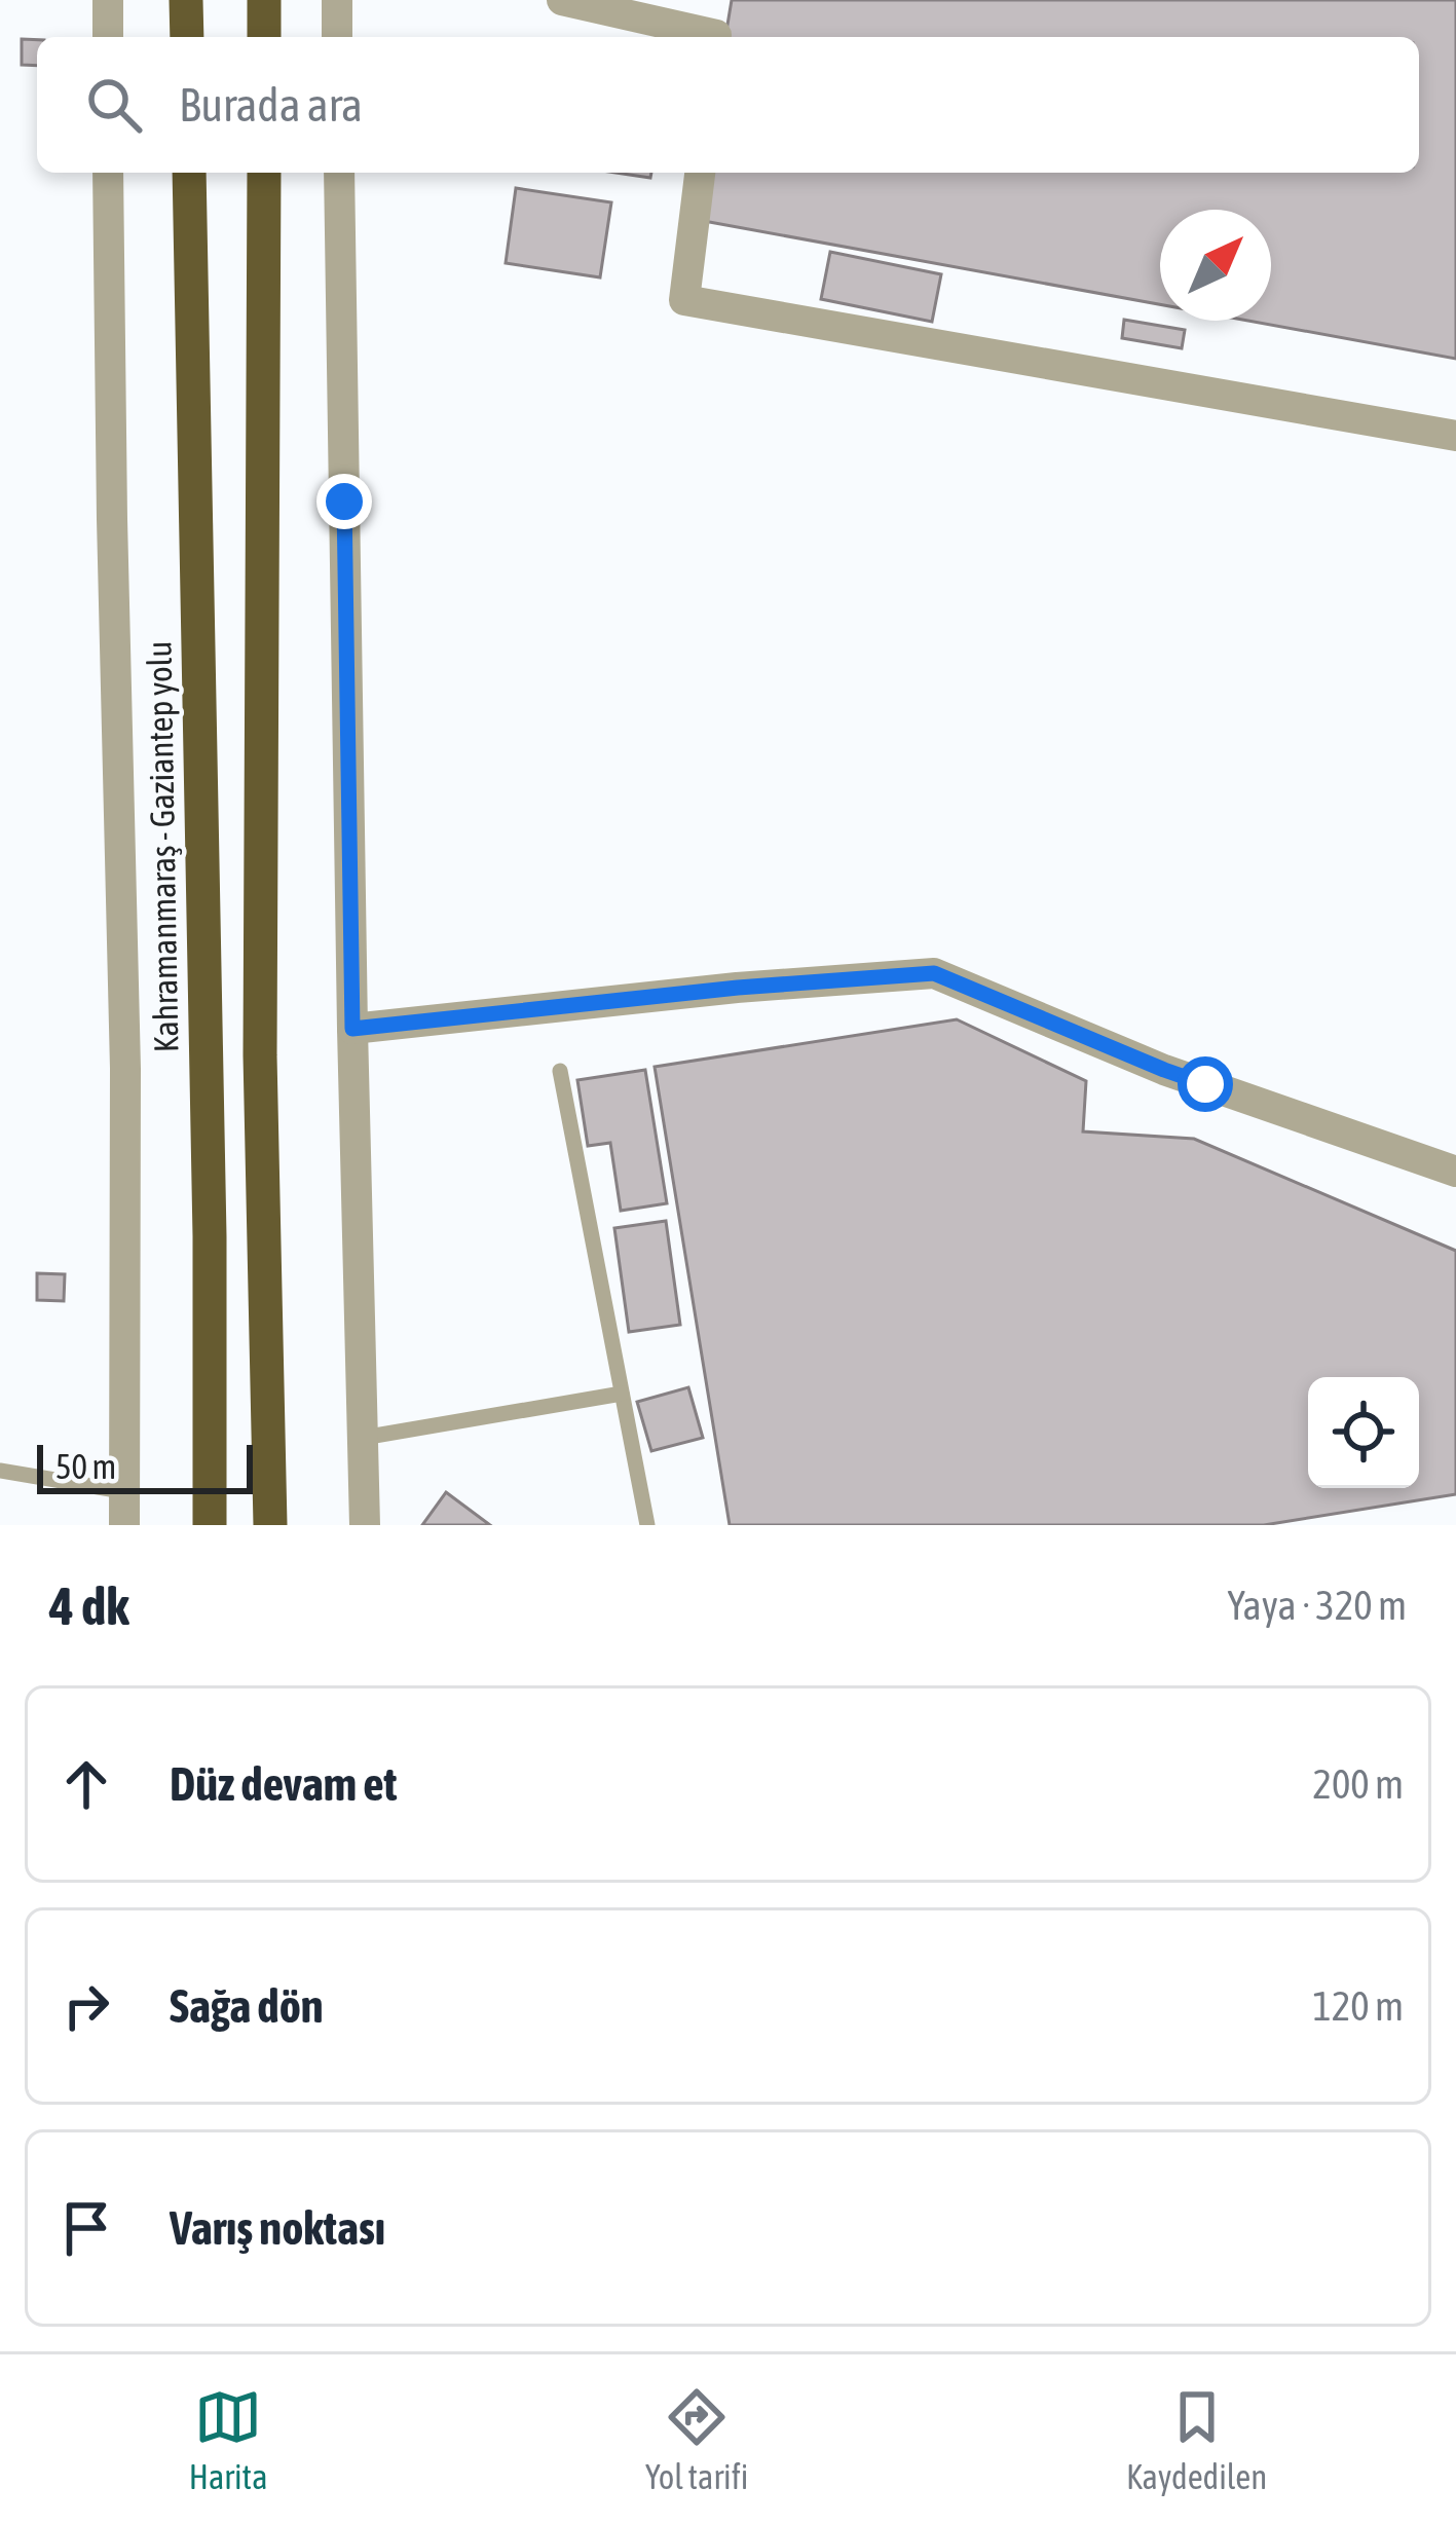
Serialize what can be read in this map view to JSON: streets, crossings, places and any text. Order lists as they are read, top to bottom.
{
  "streets": {
    "highway": ["Kahramanmaraş - Gaziantep yolu"]
  },
  "scale_bar": "50 m",
  "north": "top right",
  "page": {
    "search": "Burada ara",
    "scale": "50 m",
    "heading": ["4 dk", "Yaya · 320 m"],
    "list": [
      ["Düz devam et", "200 m"],
      ["Sağa dön", "120 m"],
      "Varış noktası"
    ],
    "nav": ["Harita", "Yol tarifi", "Kaydedilen"]
  }
}
